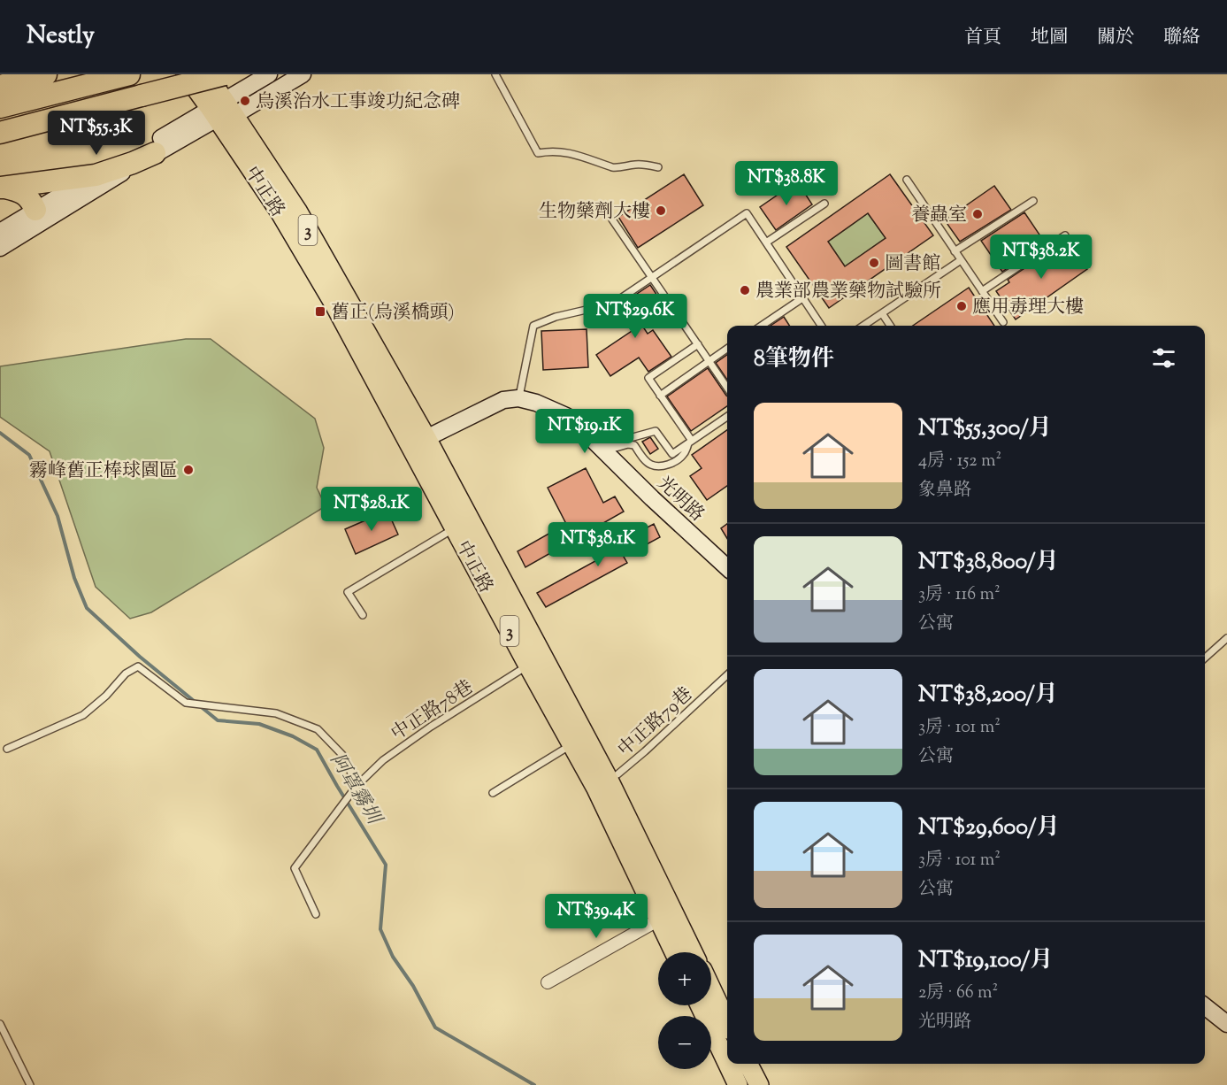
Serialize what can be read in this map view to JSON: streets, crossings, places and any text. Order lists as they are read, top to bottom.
{
  "streets": {
    "main road": ["中正路", "3"],
    "street": ["光明路"],
    "lane": ["中正路78巷", "中正路79巷"]
  },
  "crossings": [
    ["中正路", "中正路78巷"],
    ["中正路", "中正路79巷"]
  ],
  "water": ["阿罩霧圳"],
  "places": {
    "other": [
      "烏溪治水工事竣功紀念碑",
      "生物藥劑大樓",
      "養蟲室",
      "圖書館",
      "農業部農業藥物試驗所",
      "應用毒理大樓",
      "霧峰舊正棒球園區"
    ],
    "transit": ["舊正(烏溪橋頭)"]
  },
  "page": {
    "header": "Nestly",
    "nav": [
      "首頁",
      "地圖",
      "關於",
      "聯絡"
    ],
    "price": [
      "NT$55.3K",
      "NT$38.8K",
      "NT$38.2K",
      "NT$29.6K",
      "NT$19.1K",
      "NT$28.1K",
      "NT$38.1K",
      "NT$39.4K"
    ],
    "heading": "8筆物件",
    "list": [
      {
        "name": "NT$55,300/月",
        "note": "4房 · 152 m² · 象鼻路"
      },
      {
        "name": "NT$38,800/月",
        "note": "3房 · 116 m² · 公寓"
      },
      {
        "name": "NT$38,200/月",
        "note": "3房 · 101 m² · 公寓"
      },
      {
        "name": "NT$29,600/月",
        "note": "3房 · 101 m² · 公寓"
      },
      {
        "name": "NT$19,100/月",
        "note": "2房 · 66 m² · 光明路"
      }
    ],
    "map_buttons": ["+", "−"]
  }
}
